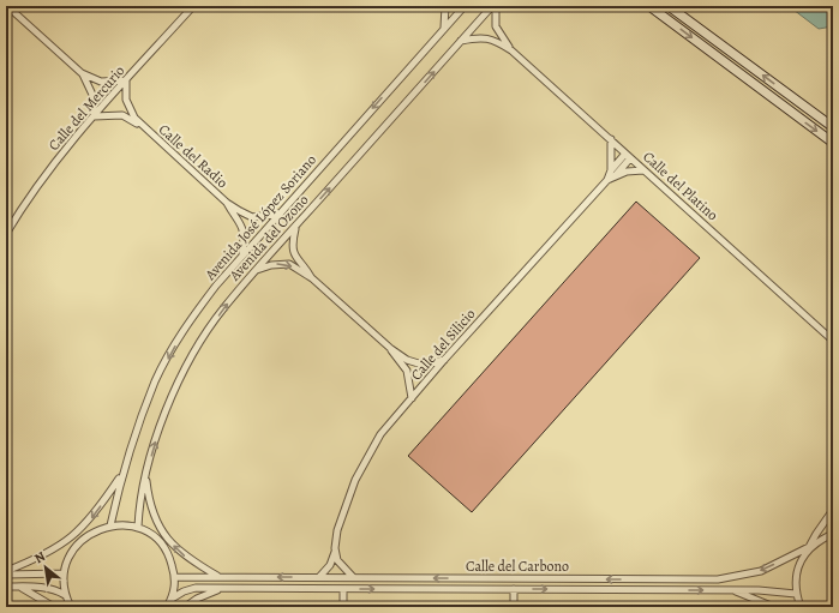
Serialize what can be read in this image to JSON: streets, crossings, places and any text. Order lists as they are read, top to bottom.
{
  "streets": {
    "street": [
      "Calle del Mercurio",
      "Calle del Radio",
      "Calle del Platino",
      "Avenida José López Soriano",
      "Avenida del Ozono",
      "Calle del Silicio",
      "Calle del Carbono"
    ]
  },
  "crossings": [
    ["Calle del Mercurio", "Calle del Radio"],
    ["Calle del Radio", "Avenida José López Soriano"],
    ["Calle del Platino", "Avenida del Ozono"],
    ["Calle del Platino", "Calle del Silicio"],
    ["Avenida del Ozono", "Calle del Carbono"],
    ["Calle del Silicio", "Calle del Carbono"]
  ],
  "one_way": ["Avenida José López Soriano", "Avenida del Ozono"],
  "north": "top left"
}
